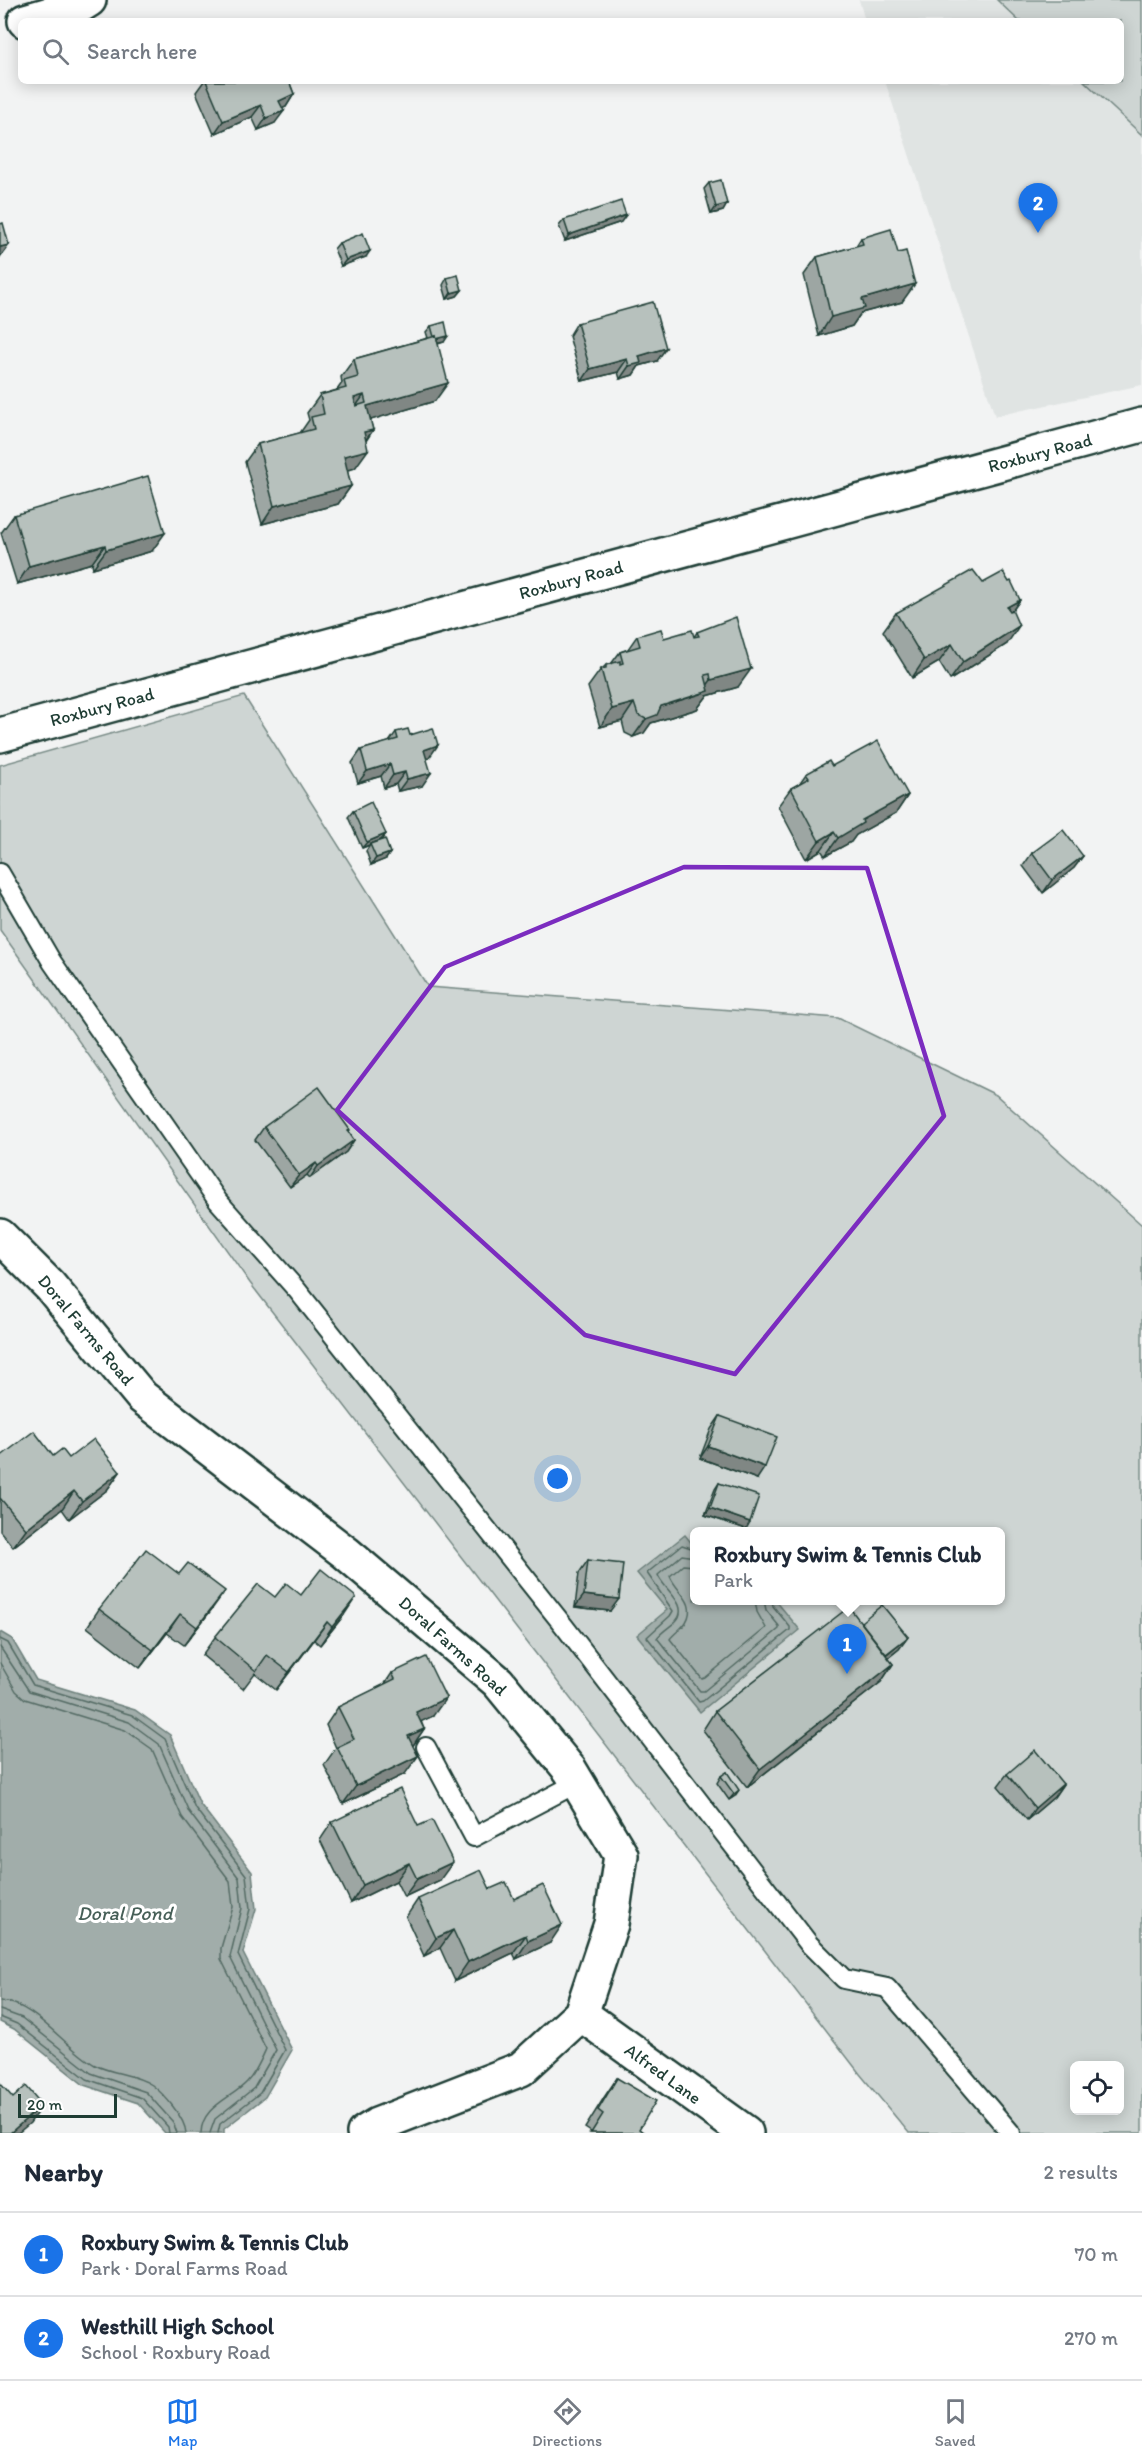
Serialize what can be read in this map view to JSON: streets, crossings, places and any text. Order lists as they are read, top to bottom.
{
  "streets": {
    "street": ["Roxbury Road", "Doral Farms Road", "Alfred Lane"]
  },
  "crossings": [
    ["Doral Farms Road", "Alfred Lane"]
  ],
  "water": ["Doral Pond"],
  "scale_bar": "20 m",
  "page": {
    "search": "Search here",
    "pins": ["2", "1"],
    "popup": ["Roxbury Swim & Tennis Club", "Park"],
    "scale": "20 m",
    "heading": ["Nearby", "2 results"],
    "list": [
      {
        "mark": "1",
        "name": "Roxbury Swim & Tennis Club",
        "note": "Park · Doral Farms Road",
        "value": "70 m"
      },
      {
        "mark": "2",
        "name": "Westhill High School",
        "note": "School · Roxbury Road",
        "value": "270 m"
      }
    ],
    "nav": ["Map", "Directions", "Saved"]
  }
}
